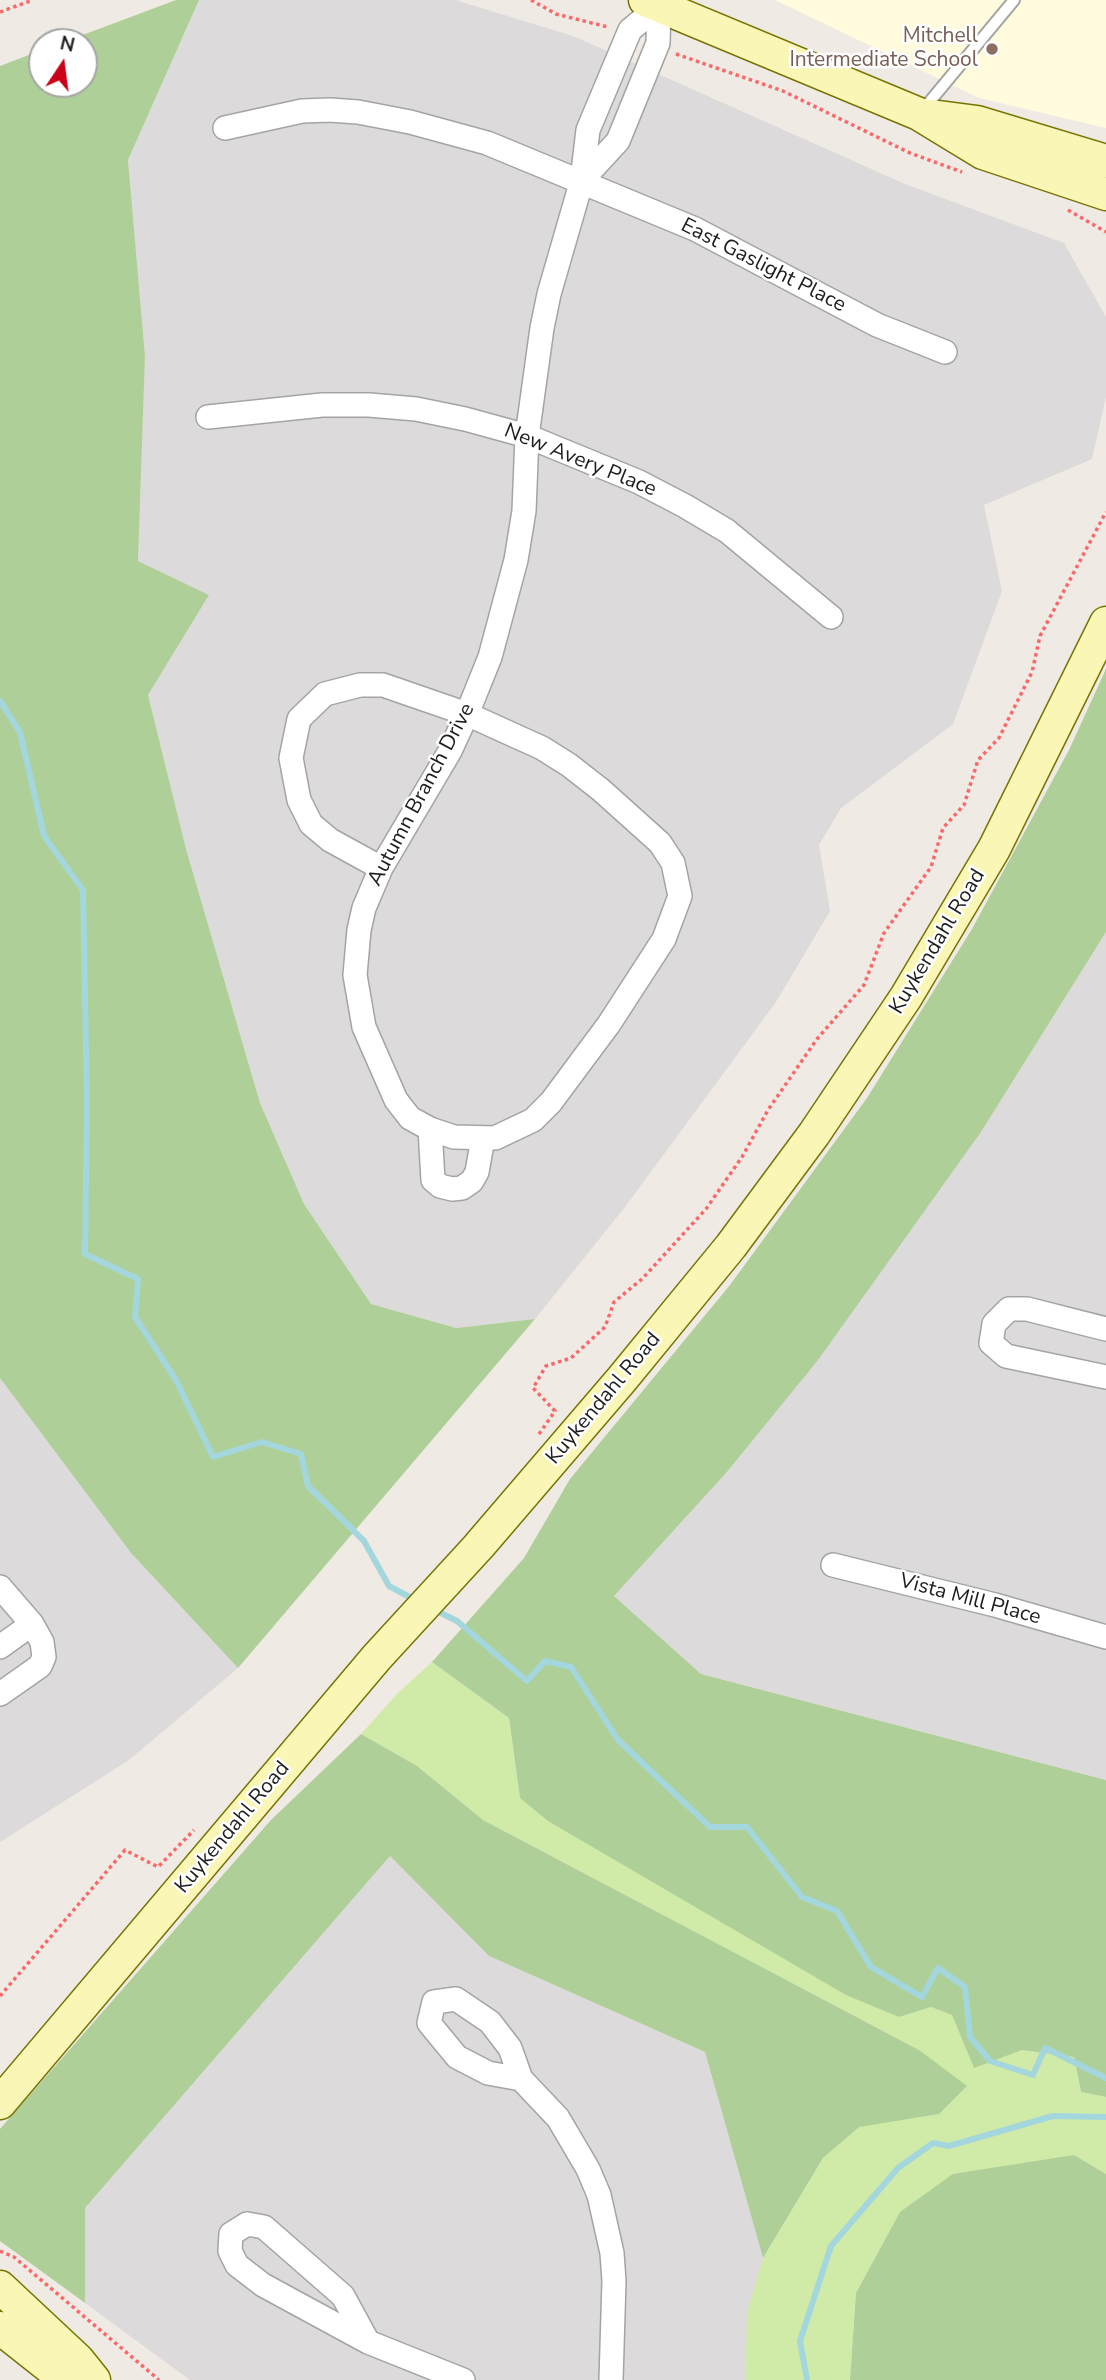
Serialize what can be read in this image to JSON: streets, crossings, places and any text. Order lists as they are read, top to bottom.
{
  "streets": {
    "main road": ["Kuykendahl Road"],
    "street": [
      "East Gaslight Place",
      "New Avery Place",
      "Autumn Branch Drive",
      "Vista Mill Place"
    ]
  },
  "crossings": [
    ["East Gaslight Place", "Autumn Branch Drive"],
    ["New Avery Place", "Autumn Branch Drive"]
  ],
  "places": ["Mitchell Intermediate School"],
  "north": "top"
}
